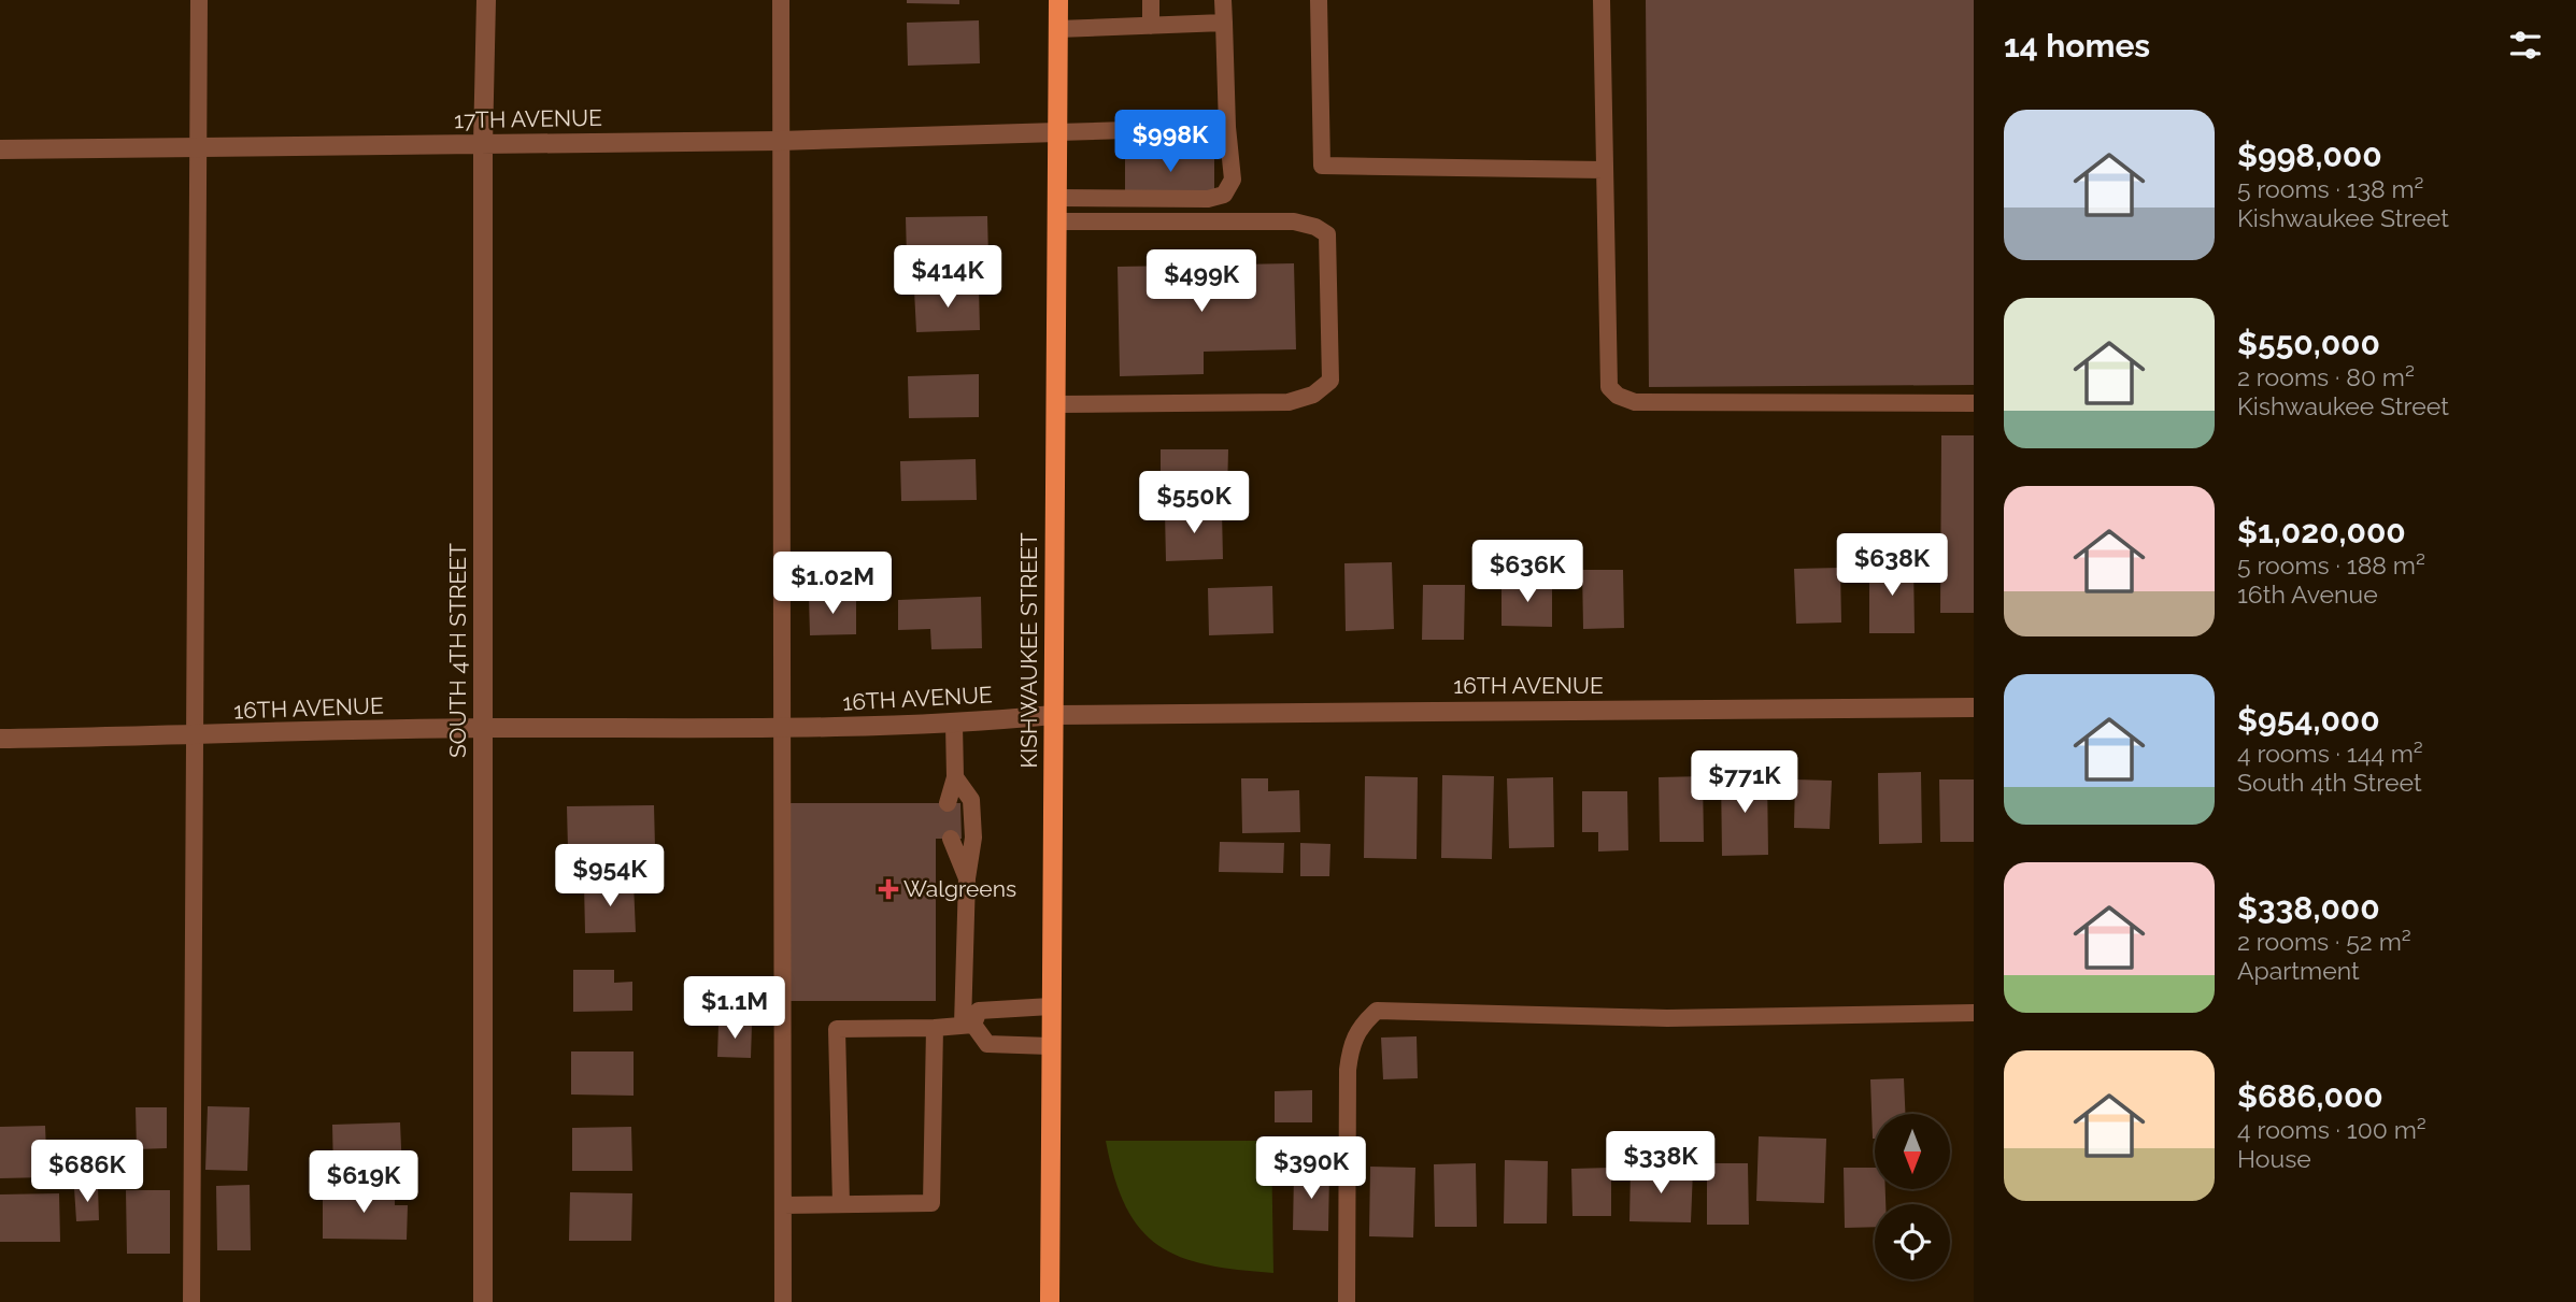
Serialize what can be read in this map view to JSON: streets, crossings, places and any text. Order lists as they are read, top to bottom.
{
  "streets": {
    "main road": ["KISHWAUKEE STREET"],
    "street": ["17TH AVENUE", "SOUTH 4TH STREET", "16TH AVENUE"]
  },
  "crossings": [
    ["17TH AVENUE", "SOUTH 4TH STREET"],
    ["17TH AVENUE", "KISHWAUKEE STREET"],
    ["SOUTH 4TH STREET", "16TH AVENUE"],
    ["KISHWAUKEE STREET", "16TH AVENUE"]
  ],
  "places": {
    "health": ["Walgreens"]
  },
  "north": "bottom",
  "page": {
    "heading": "14 homes",
    "list": [
      {
        "name": "$998,000",
        "note": "5 rooms · 138 m² · Kishwaukee Street"
      },
      {
        "name": "$550,000",
        "note": "2 rooms · 80 m² · Kishwaukee Street"
      },
      {
        "name": "$1,020,000",
        "note": "5 rooms · 188 m² · 16th Avenue"
      },
      {
        "name": "$954,000",
        "note": "4 rooms · 144 m² · South 4th Street"
      },
      {
        "name": "$338,000",
        "note": "2 rooms · 52 m² · Apartment"
      },
      {
        "name": "$686,000",
        "note": "4 rooms · 100 m² · House"
      }
    ],
    "price": [
      "$998K",
      "$414K",
      "$499K",
      "$550K",
      "$638K",
      "$636K",
      "$1.02M",
      "$771K",
      "$954K",
      "$1.1M",
      "$338K",
      "$390K",
      "$686K",
      "$619K"
    ]
  }
}
